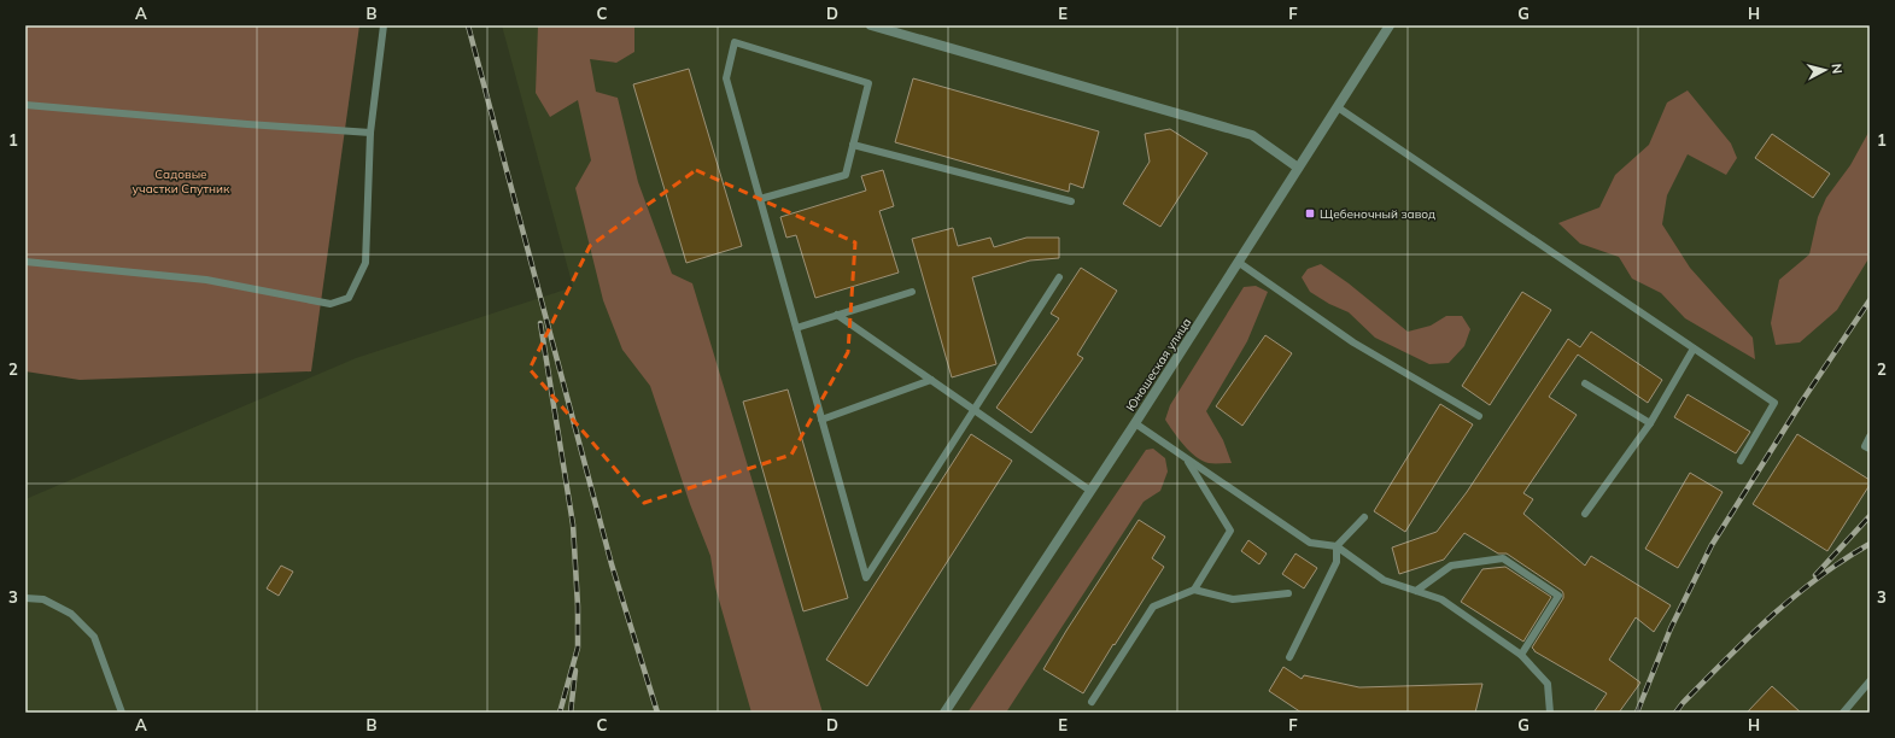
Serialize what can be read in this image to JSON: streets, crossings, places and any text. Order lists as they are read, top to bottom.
{
  "streets": {
    "street": ["Юношеская улица"]
  },
  "parks": ["Садовые участки Спутник"],
  "places": {
    "transit": ["Щебеночный завод"]
  },
  "north": "right",
  "grid": {
    "columns": [
      "A",
      "B",
      "C",
      "D",
      "E",
      "F",
      "G",
      "H"
    ],
    "rows": ["1", "2", "3"]
  }
}
